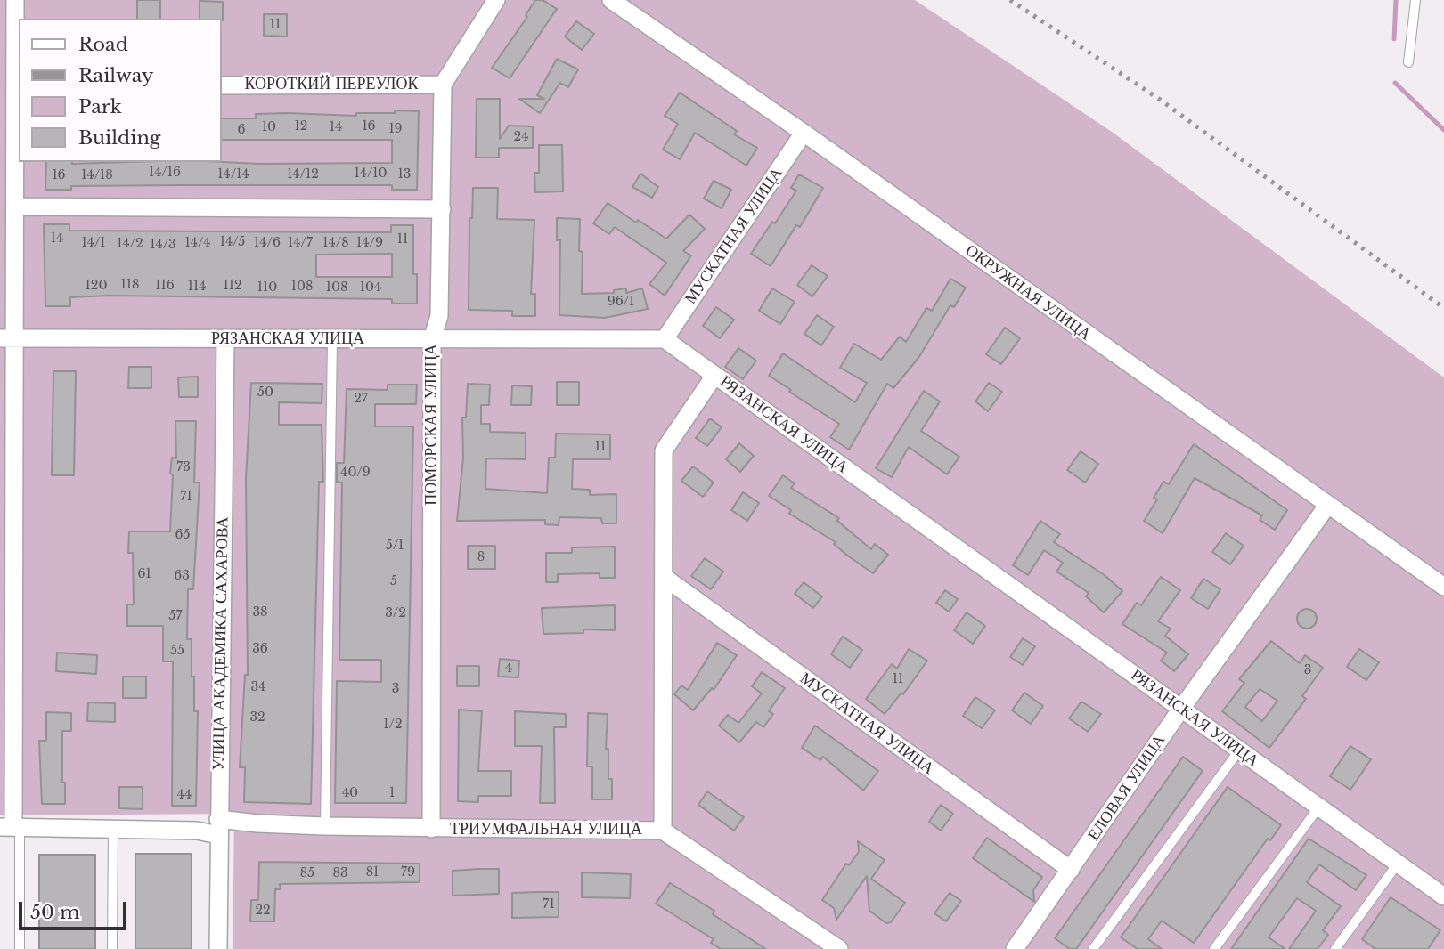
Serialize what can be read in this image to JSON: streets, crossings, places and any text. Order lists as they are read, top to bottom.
{
  "streets": {
    "street": [
      "КОРОТКИЙ ПЕРЕУЛОК",
      "МУСКАТНАЯ УЛИЦА",
      "ОКРУЖНАЯ УЛИЦА",
      "РЯЗАНСКАЯ УЛИЦА",
      "ПОМОРСКАЯ УЛИЦА",
      "УЛИЦА АКАДЕМИКА САХАРОВА",
      "ЕЛОВАЯ УЛИЦА",
      "ТРИУМФАЛЬНАЯ УЛИЦА"
    ]
  },
  "crossings": [
    ["КОРОТКИЙ ПЕРЕУЛОК", "ПОМОРСКАЯ УЛИЦА"],
    ["МУСКАТНАЯ УЛИЦА", "ОКРУЖНАЯ УЛИЦА"],
    ["МУСКАТНАЯ УЛИЦА", "РЯЗАНСКАЯ УЛИЦА"],
    ["МУСКАТНАЯ УЛИЦА", "ЕЛОВАЯ УЛИЦА"],
    ["ОКРУЖНАЯ УЛИЦА", "ЕЛОВАЯ УЛИЦА"],
    ["РЯЗАНСКАЯ УЛИЦА", "ПОМОРСКАЯ УЛИЦА"],
    ["РЯЗАНСКАЯ УЛИЦА", "УЛИЦА АКАДЕМИКА САХАРОВА"],
    ["РЯЗАНСКАЯ УЛИЦА", "ЕЛОВАЯ УЛИЦА"],
    ["ПОМОРСКАЯ УЛИЦА", "ТРИУМФАЛЬНАЯ УЛИЦА"],
    ["УЛИЦА АКАДЕМИКА САХАРОВА", "ТРИУМФАЛЬНАЯ УЛИЦА"]
  ],
  "house_numbers": [
    "11",
    "12",
    "16",
    "10",
    "14",
    "19",
    "6",
    "24",
    "14/16",
    "14/10",
    "14/14",
    "14/12",
    "13",
    "16",
    "14/18",
    "14",
    "11",
    "14/5",
    "14/1",
    "14/4",
    "14/6",
    "14/7",
    "14/8",
    "14/9",
    "14/2",
    "14/3",
    "118",
    "120",
    "116",
    "112",
    "114",
    "108",
    "110",
    "108",
    "104",
    "96/1",
    "50",
    "27",
    "11",
    "73",
    "40/9",
    "71",
    "65",
    "5/1",
    "8",
    "61",
    "63",
    "5",
    "38",
    "3/2",
    "57",
    "36",
    "55",
    "4",
    "3",
    "11",
    "34",
    "3",
    "32",
    "1/2",
    "40",
    "1",
    "44",
    "81",
    "79",
    "85",
    "83",
    "71",
    "22"
  ],
  "legend": [
    "Road",
    "Railway",
    "Park",
    "Building"
  ],
  "scale_bar": "50 m"
}
